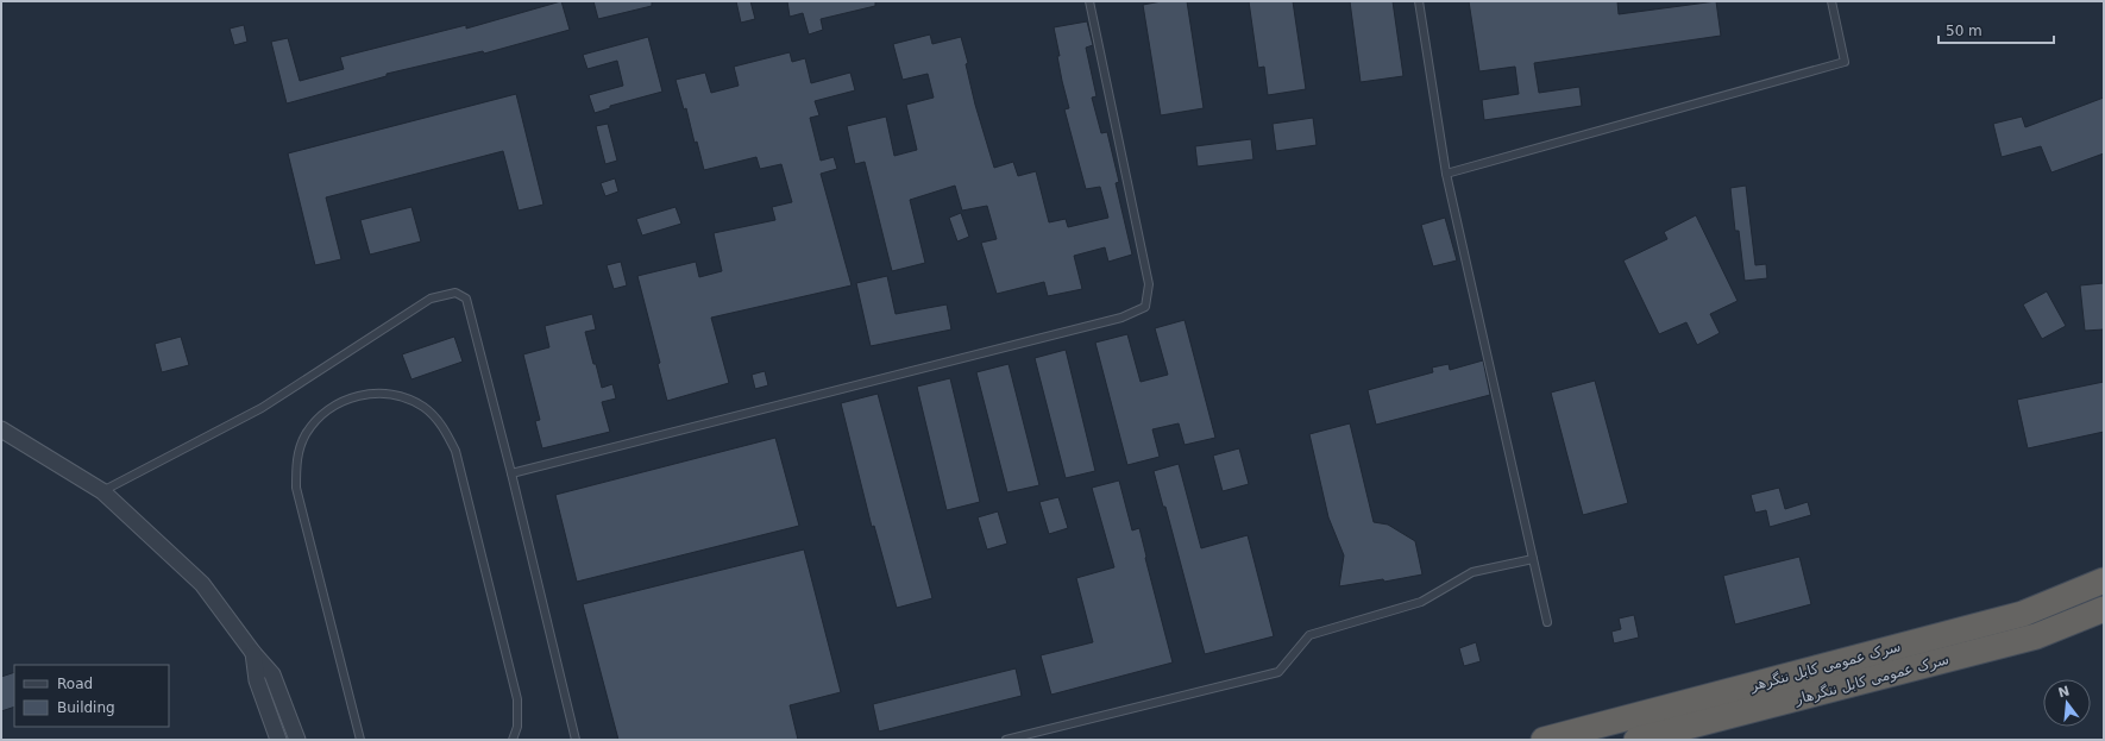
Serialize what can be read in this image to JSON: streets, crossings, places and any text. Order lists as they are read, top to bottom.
{
  "streets": {
    "highway": ["سرک عمومی کابل ننگرهر", "سرک عمومی کابل ننگرهار"]
  },
  "legend": ["Road", "Building"],
  "scale_bar": "50 m",
  "north": "top"
}
